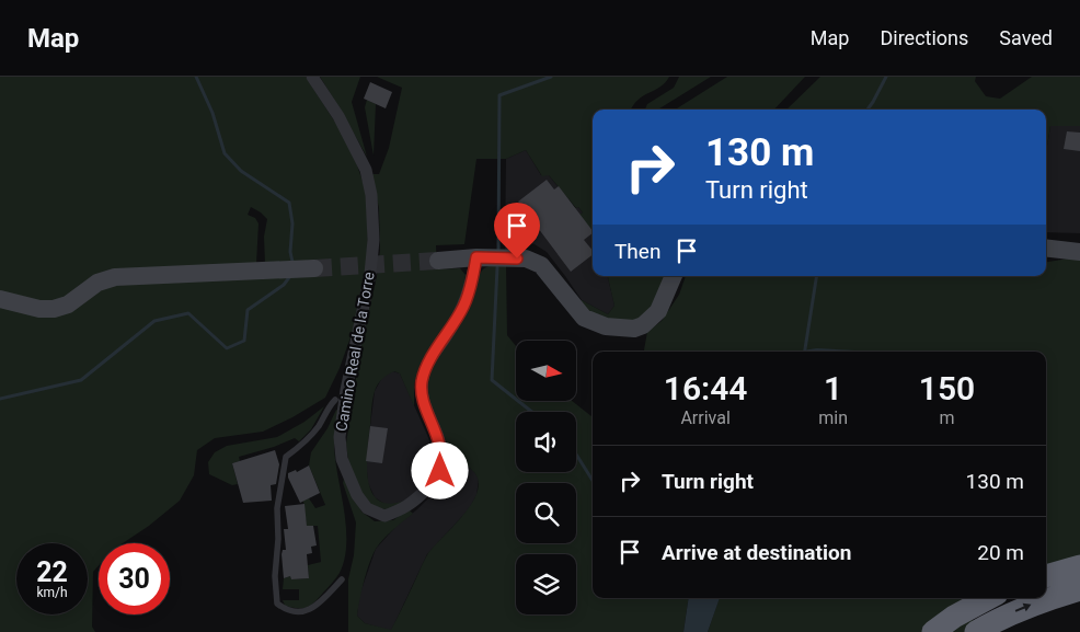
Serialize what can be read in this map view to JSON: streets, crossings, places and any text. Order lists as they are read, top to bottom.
{
  "streets": {
    "street": ["Camino Real de la Torre"]
  },
  "north": "right",
  "page": {
    "header": "Map",
    "nav": ["Map", "Directions", "Saved"],
    "turn": ["130 m", "Turn right"],
    "then": "Then",
    "eta": [
      "16:44",
      "Arrival",
      "1",
      "min",
      "150",
      "m"
    ],
    "list": [
      {
        "name": "Turn right",
        "value": "130 m"
      },
      {
        "name": "Arrive at destination",
        "value": "20 m"
      }
    ],
    "speed": "22 km/h",
    "limit": "30"
  }
}
